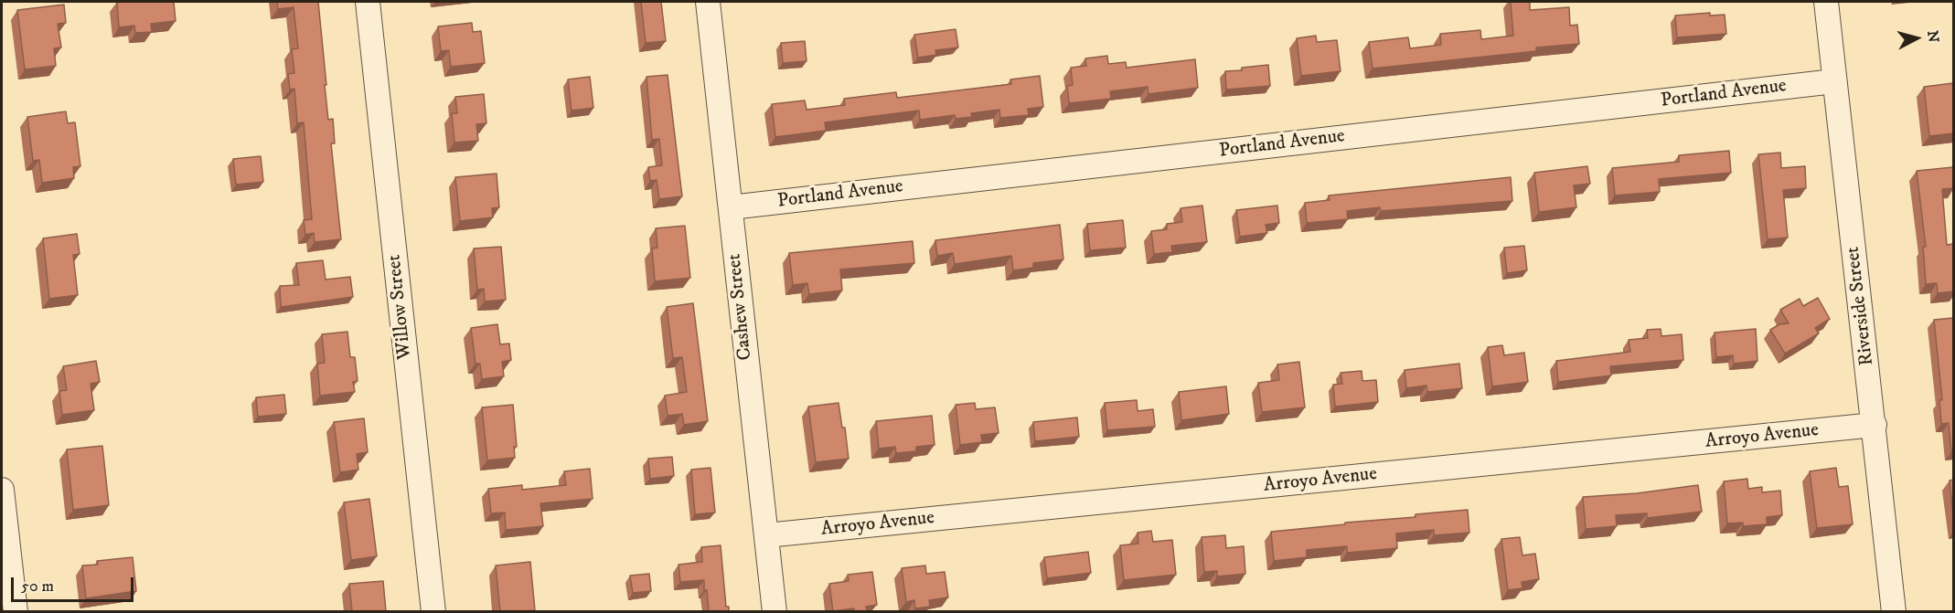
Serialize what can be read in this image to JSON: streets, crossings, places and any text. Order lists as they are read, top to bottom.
{
  "streets": {
    "street": [
      "Portland Avenue",
      "Riverside Street",
      "Willow Street",
      "Cashew Street",
      "Arroyo Avenue"
    ]
  },
  "crossings": [
    ["Portland Avenue", "Riverside Street"],
    ["Portland Avenue", "Cashew Street"],
    ["Riverside Street", "Arroyo Avenue"],
    ["Cashew Street", "Arroyo Avenue"]
  ],
  "scale_bar": "50 m",
  "north": "right"
}
